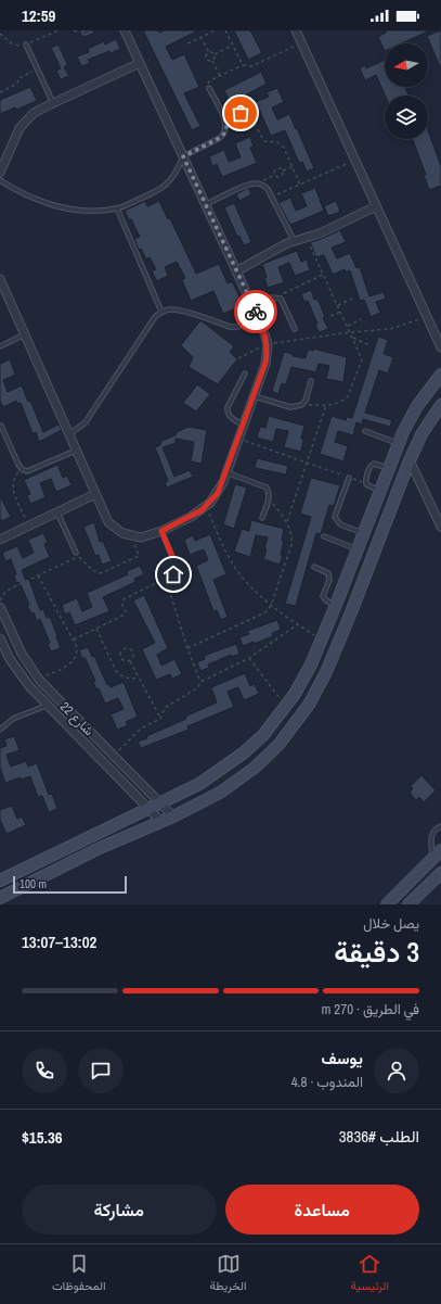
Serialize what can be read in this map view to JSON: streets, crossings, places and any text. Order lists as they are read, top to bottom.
{
  "streets": {
    "street": ["شارع 22"]
  },
  "scale_bar": "100 m",
  "north": "left",
  "page": {
    "status": "12:59",
    "scale": "100 m",
    "heading": ["3 دقيقة", "يصل خلال", "13:02–13:07"],
    "panel": [
      "يوسف",
      "المندوب · 4.8",
      "الطلب #3836",
      "$15.36"
    ],
    "bar": "في الطريق · 270 m",
    "buttons": ["مساعدة", "مشاركة"],
    "tabs": ["الرئيسية", "الخريطة", "المحفوظات"]
  }
}
